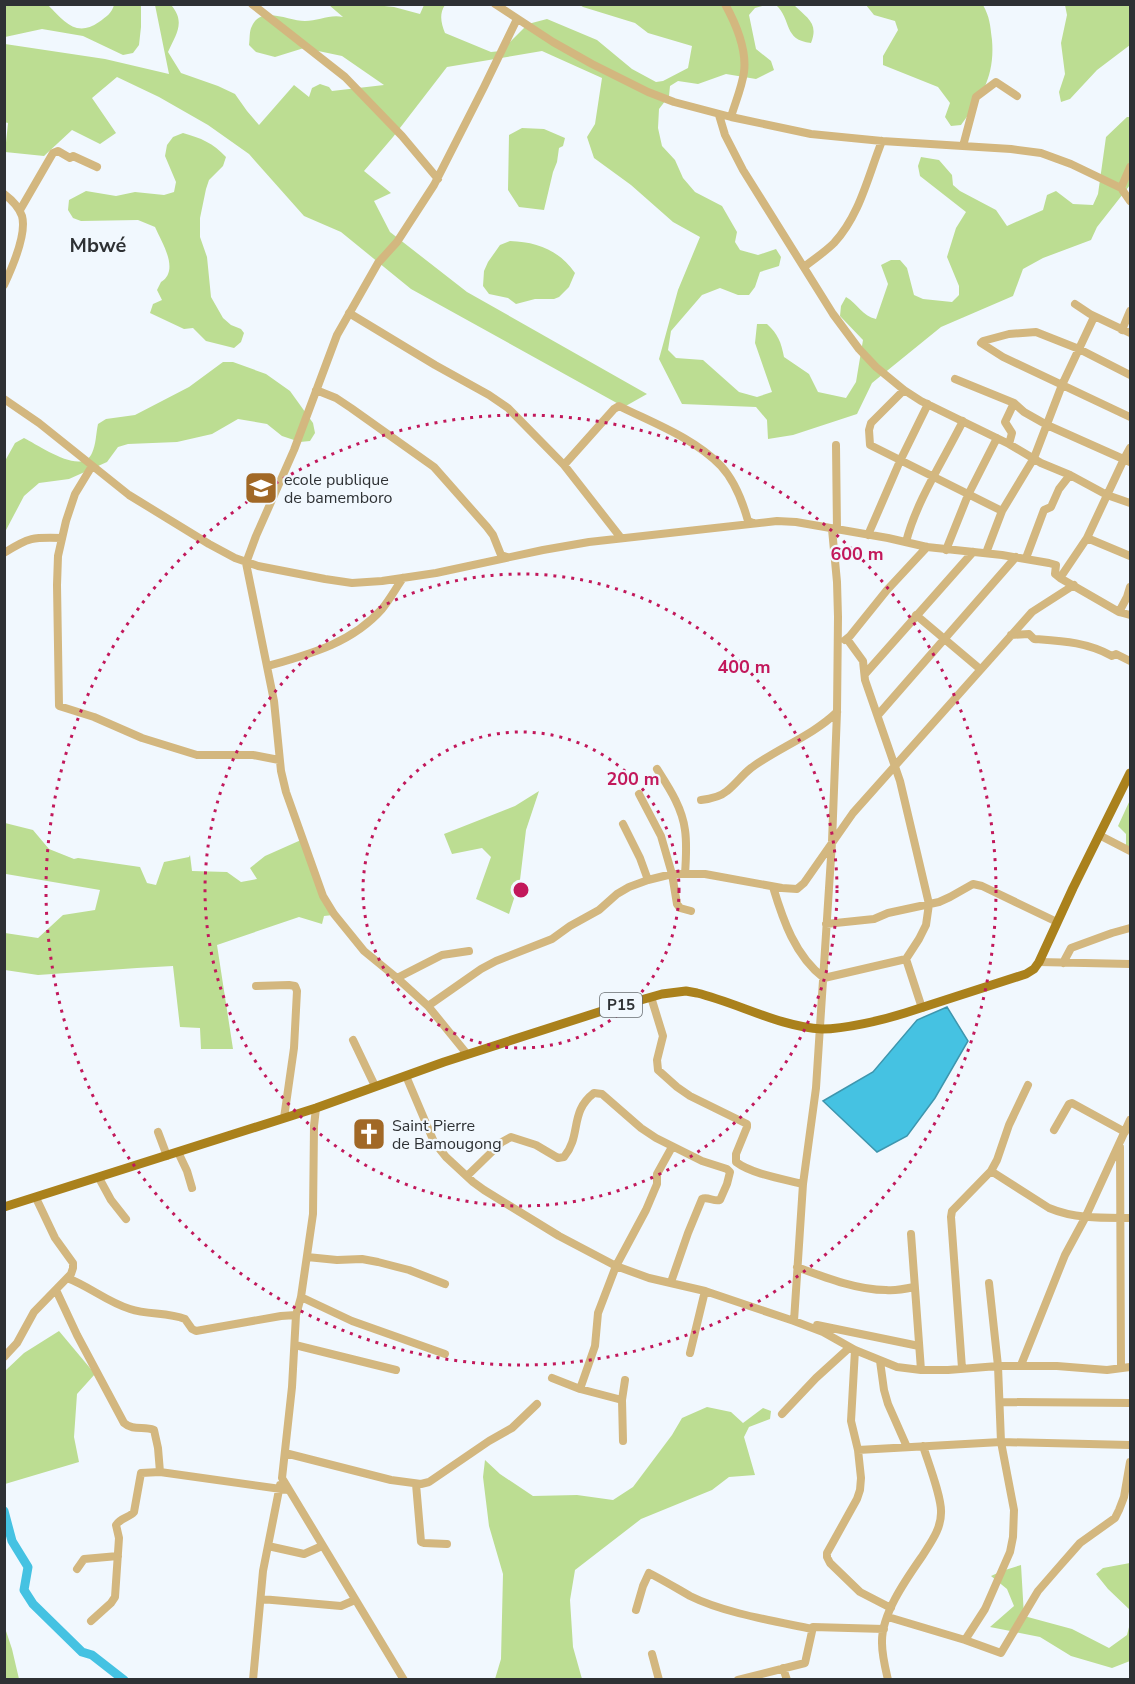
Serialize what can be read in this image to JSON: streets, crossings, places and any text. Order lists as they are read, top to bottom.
{
  "streets": {
    "main road": ["P15"]
  },
  "districts": ["Mbwé"],
  "places": {
    "school or university": ["ecole publique de bamemboro"],
    "church": ["Saint Pierre de Bamougong"]
  },
  "rings": ["600 m", "400 m", "200 m"]
}
